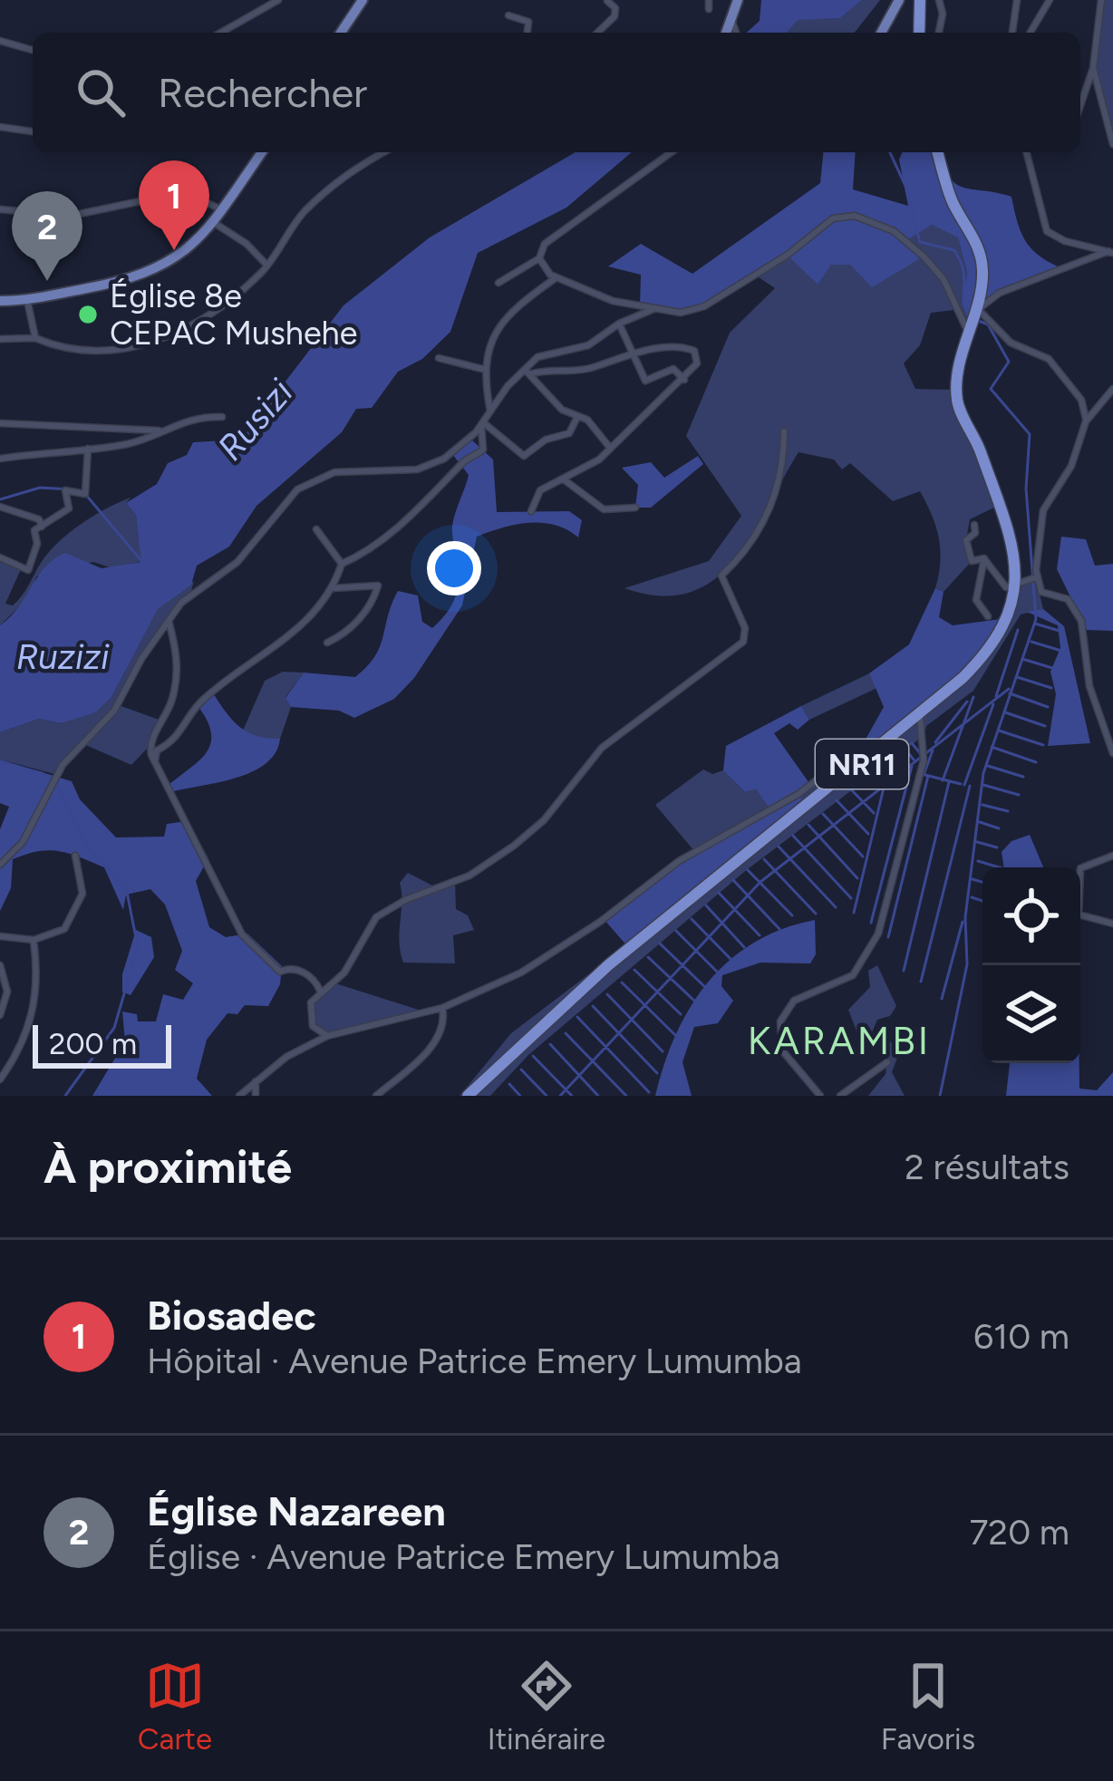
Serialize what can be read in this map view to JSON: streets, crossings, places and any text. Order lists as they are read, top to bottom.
{
  "streets": {
    "highway": ["NR11"]
  },
  "districts": ["KARAMBI"],
  "water": ["Rusizi", "Ruzizi"],
  "places": ["Église 8e CEPAC Mushehe"],
  "scale_bar": "200 m",
  "page": {
    "search": "Rechercher",
    "pins": ["1", "2"],
    "scale": "200 m",
    "heading": ["À proximité", "2 résultats"],
    "list": [
      {
        "mark": "1",
        "name": "Biosadec",
        "note": "Hôpital · Avenue Patrice Emery Lumumba",
        "value": "610 m"
      },
      {
        "mark": "2",
        "name": "Église Nazareen",
        "note": "Église · Avenue Patrice Emery Lumumba",
        "value": "720 m"
      }
    ],
    "nav": ["Carte", "Itinéraire", "Favoris"]
  }
}
